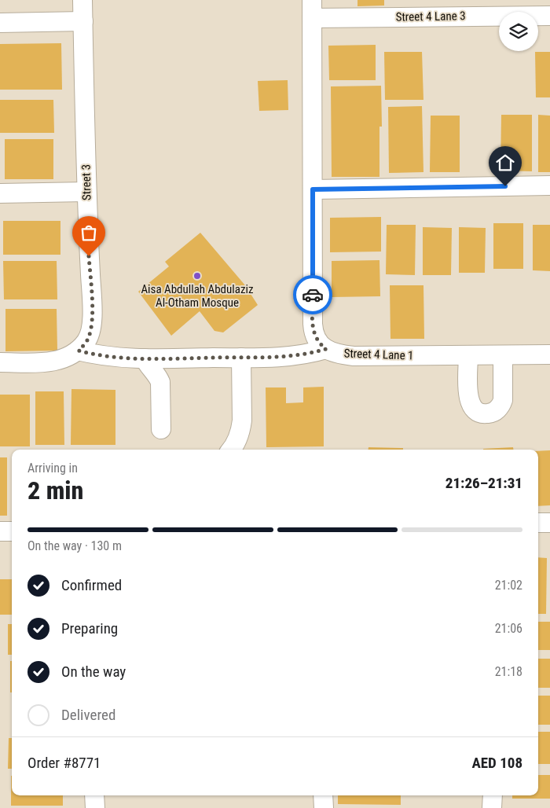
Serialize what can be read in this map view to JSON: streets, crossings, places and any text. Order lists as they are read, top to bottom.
{
  "streets": {
    "street": ["Street 4 Lane 3", "Street 3", "Street 4 Lane 1"]
  },
  "places": ["Aisa Abdullah Abdulaziz Al-Otham Mosque"],
  "page": {
    "heading": ["2 min", "Arriving in", "21:26–21:31"],
    "panel": ["Order #8771", "AED 108"],
    "bar": "On the way · 130 m",
    "list": [
      ["Confirmed", "21:02"],
      ["Preparing", "21:06"],
      ["On the way", "21:18"],
      "Delivered"
    ]
  }
}
